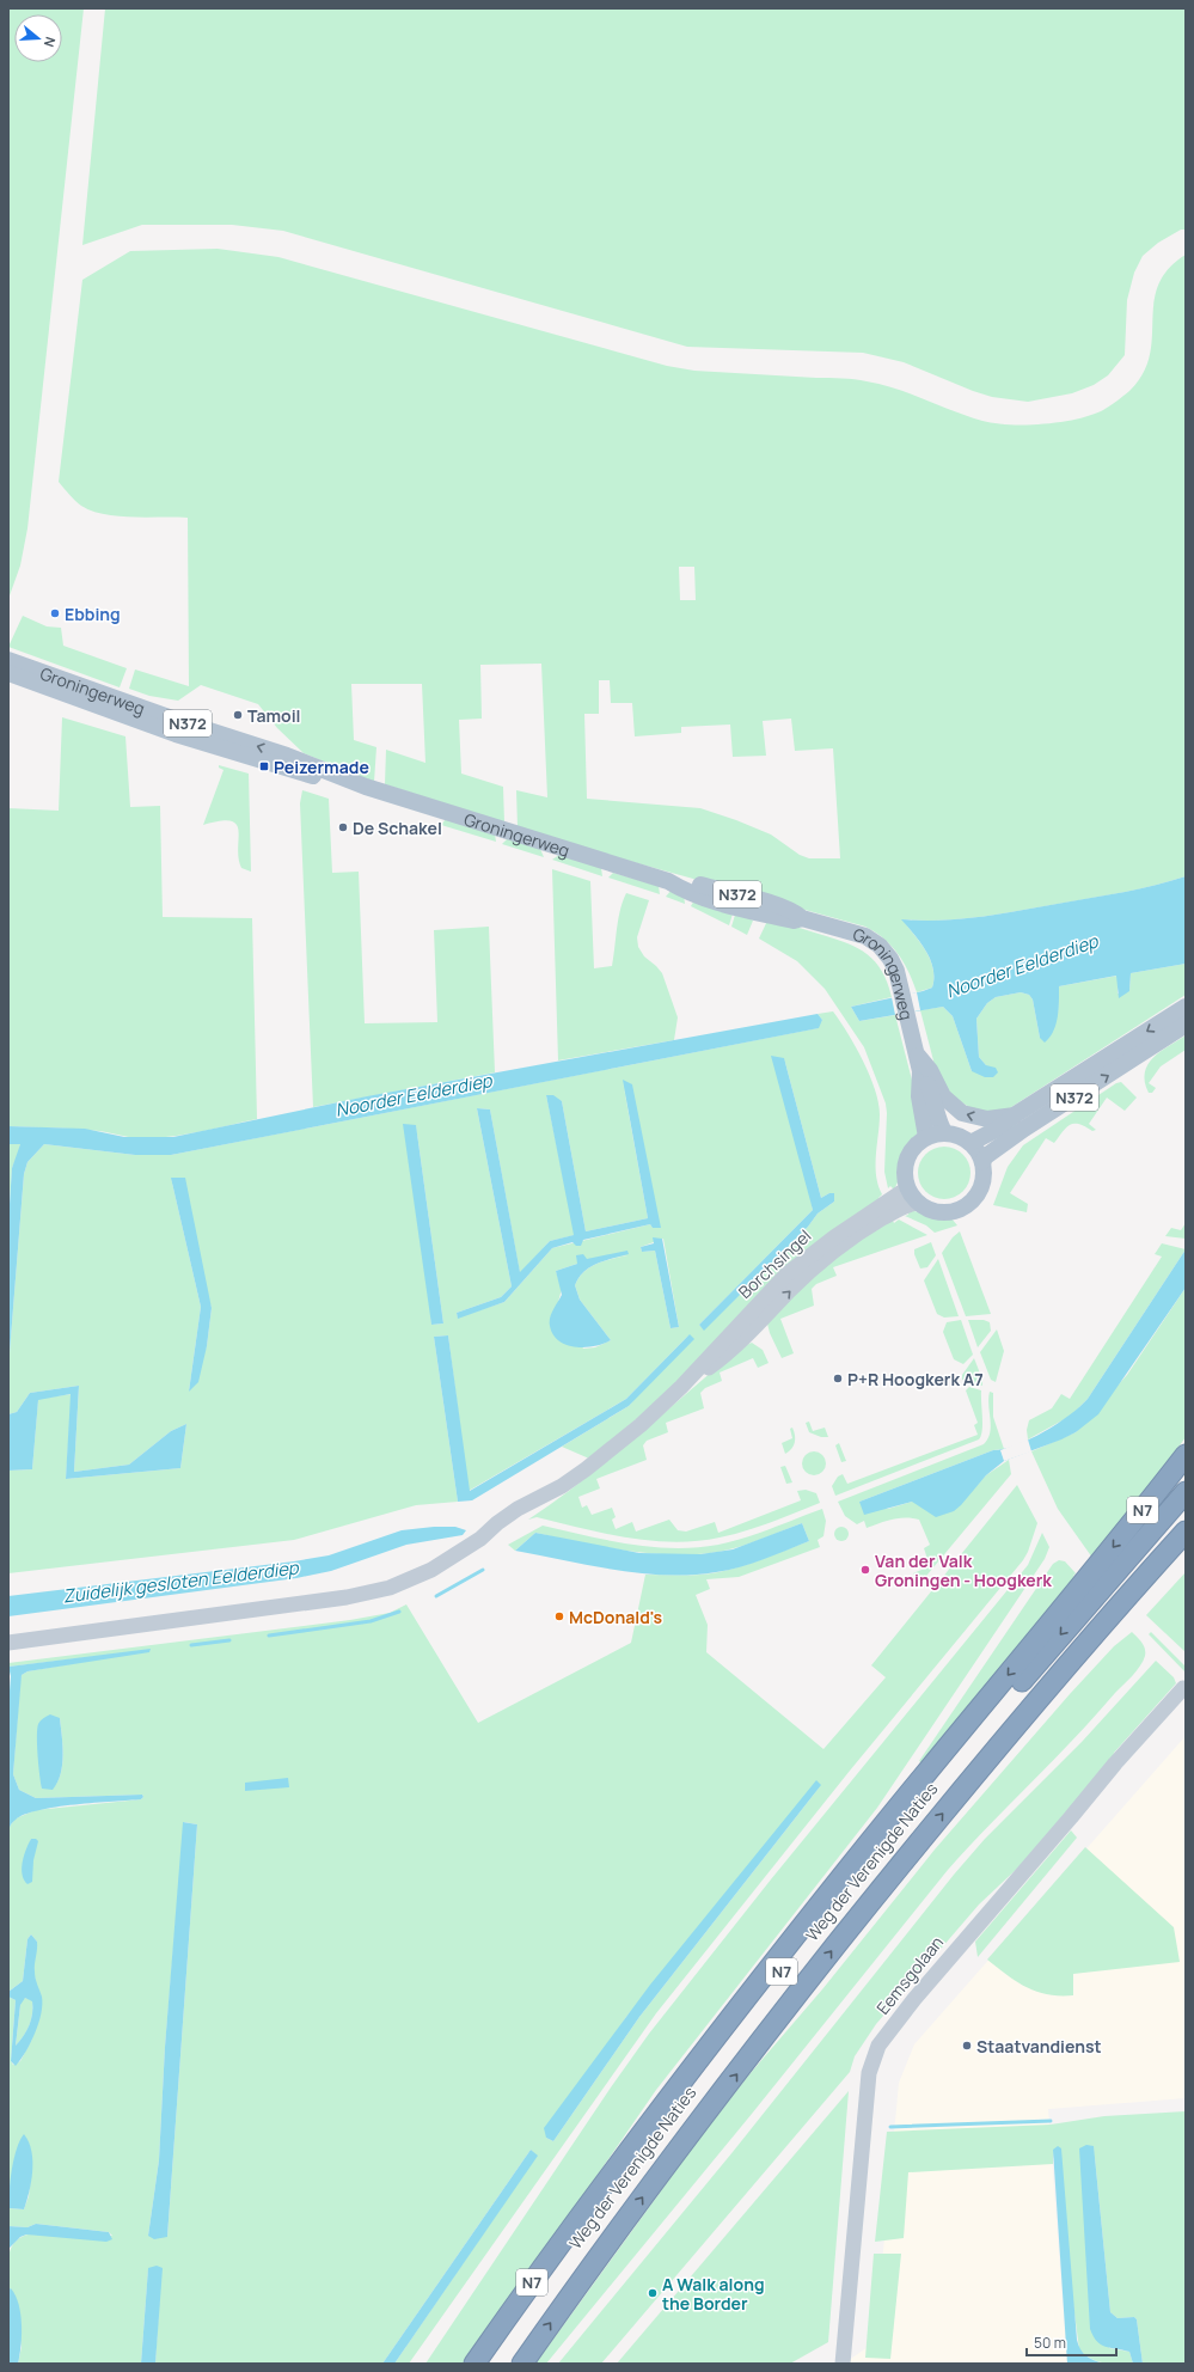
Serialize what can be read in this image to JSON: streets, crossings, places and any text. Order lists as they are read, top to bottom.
{
  "streets": {
    "highway": ["N7", "Weg der Verenigde Naties"],
    "main road": [
      "Groningerweg",
      "N372",
      "Borchsingel",
      "Eemsgolaan"
    ]
  },
  "crossings": [
    ["Groningerweg", "N372"],
    ["Groningerweg", "Borchsingel"],
    ["N372", "Borchsingel"],
    ["N7", "Weg der Verenigde Naties"]
  ],
  "water": ["Noorder Eelderdiep", "Zuidelijk gesloten Eelderdiep"],
  "places": {
    "other": [
      "Ebbing",
      "Tamoil",
      "De Schakel",
      "P+R Hoogkerk A7",
      "Van der Valk Groningen - Hoogkerk",
      "McDonald's",
      "Staatvandienst",
      "A Walk along the Border"
    ],
    "transit": ["Peizermade"]
  },
  "scale_bar": "50 m",
  "north": "right"
}
